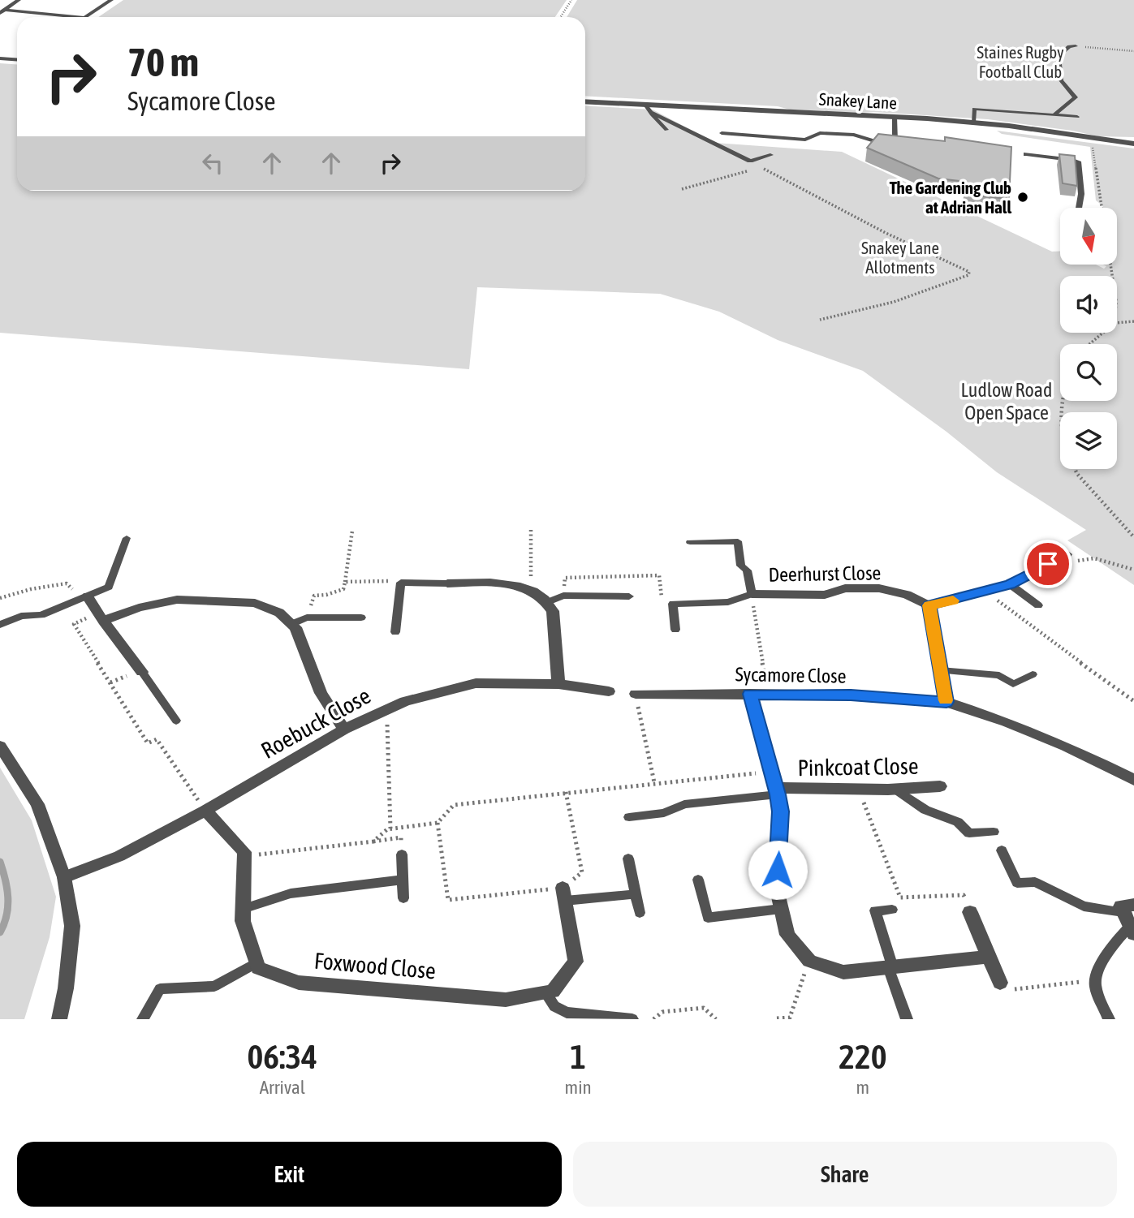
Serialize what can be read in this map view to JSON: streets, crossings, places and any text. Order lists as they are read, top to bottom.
{
  "streets": {
    "street": [
      "Snakey Lane",
      "Deerhurst Close",
      "Sycamore Close",
      "Roebuck Close",
      "Pinkcoat Close",
      "Foxwood Close"
    ]
  },
  "parks": ["Staines Rugby Football Club", "Snakey Lane Allotments", "Ludlow Road Open Space"],
  "places": ["The Gardening Club at Adrian Hall"],
  "north": "bottom",
  "page": {
    "turn": ["70 m", "Sycamore Close"],
    "eta": [
      "06:34",
      "Arrival",
      "1",
      "min",
      "220",
      "m"
    ],
    "buttons": ["Exit", "Share"]
  }
}
